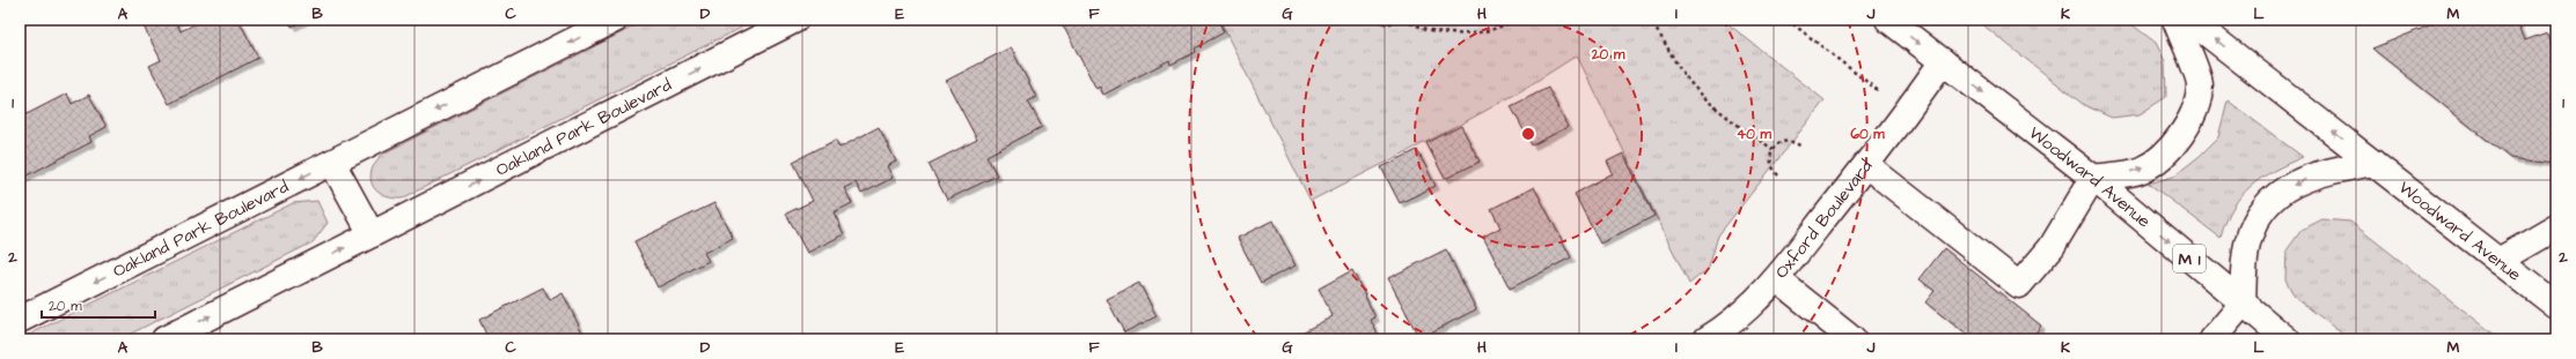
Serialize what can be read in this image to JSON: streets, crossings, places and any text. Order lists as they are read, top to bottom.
{
  "streets": {
    "street": [
      "Oakland Park Boulevard",
      "Woodward Avenue",
      "Oxford Boulevard",
      "M 1"
    ]
  },
  "crossings": [
    ["Woodward Avenue", "Oxford Boulevard"]
  ],
  "scale_bar": "20 m",
  "grid": {
    "columns": [
      "A",
      "B",
      "C",
      "D",
      "E",
      "F",
      "G",
      "H",
      "I",
      "J",
      "K",
      "L",
      "M"
    ],
    "rows": ["1", "2"]
  },
  "rings": ["20 m", "40 m", "60 m"]
}
